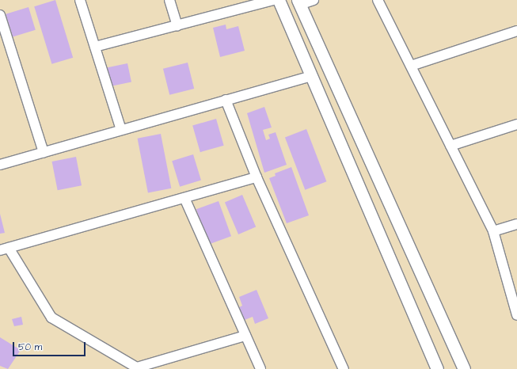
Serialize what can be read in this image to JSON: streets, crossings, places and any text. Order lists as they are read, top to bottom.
{
  "scale_bar": "50 m"
}
